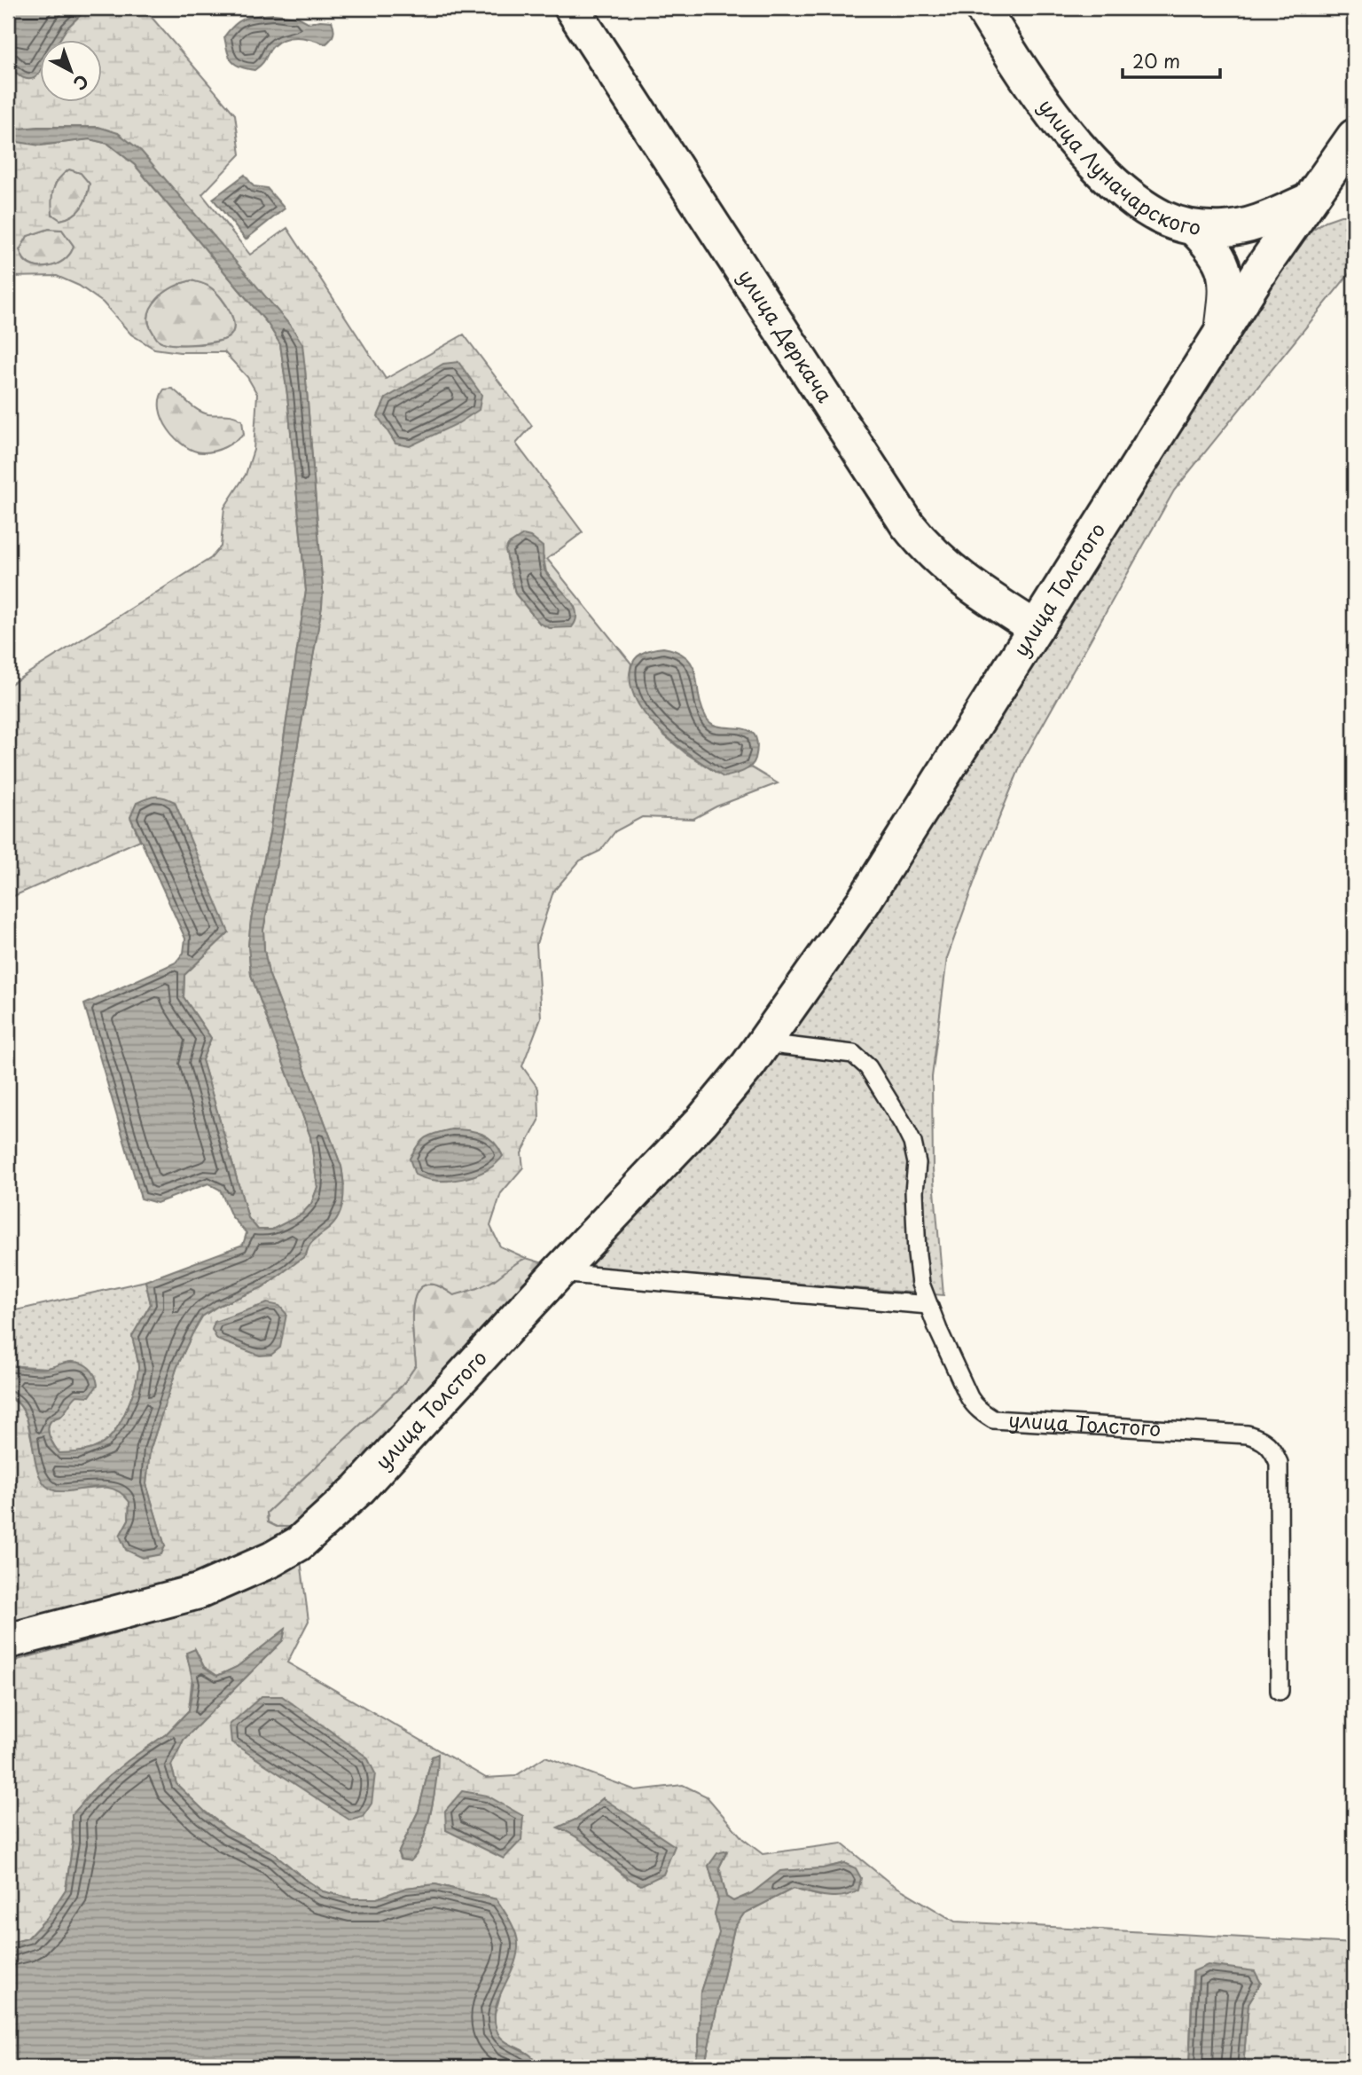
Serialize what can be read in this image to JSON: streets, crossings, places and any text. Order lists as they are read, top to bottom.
{
  "streets": {
    "main road": ["улица Луначарского", "улица Деркача", "улица Толстого"]
  },
  "crossings": [
    ["улица Луначарского", "улица Толстого"],
    ["улица Деркача", "улица Толстого"]
  ],
  "scale_bar": "20 m",
  "north": "bottom right"
}
